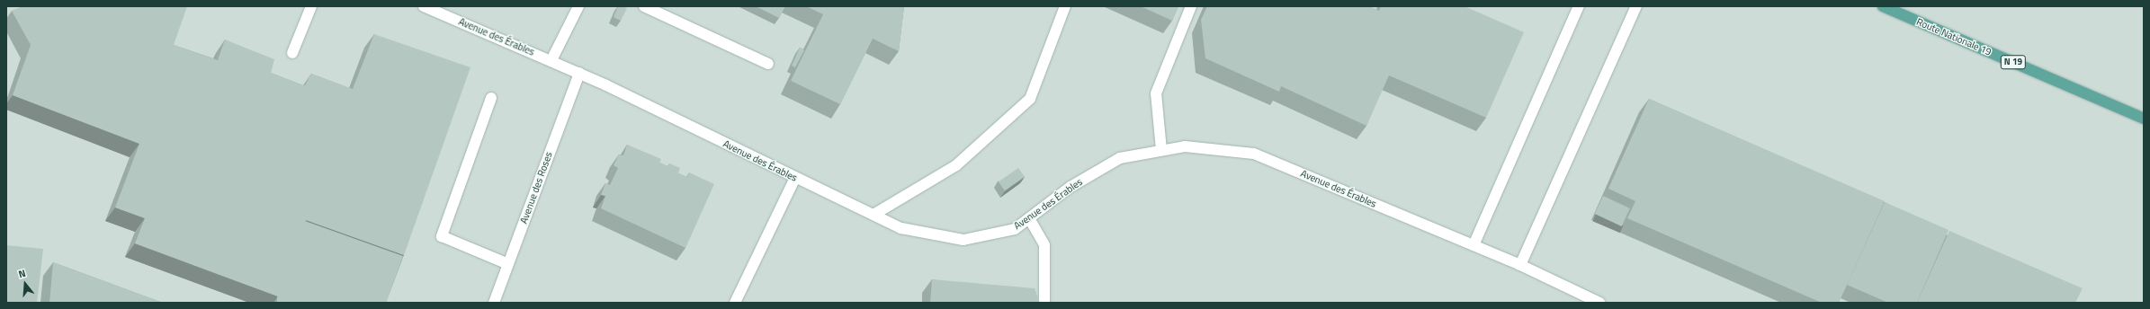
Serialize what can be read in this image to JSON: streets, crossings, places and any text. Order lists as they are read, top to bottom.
{
  "streets": {
    "main road": ["Route Nationale 19", "N 19"],
    "street": ["Avenue des Érables", "Avenue des Roses"]
  },
  "crossings": [
    ["Avenue des Érables", "Avenue des Roses"]
  ],
  "north": "top"
}
